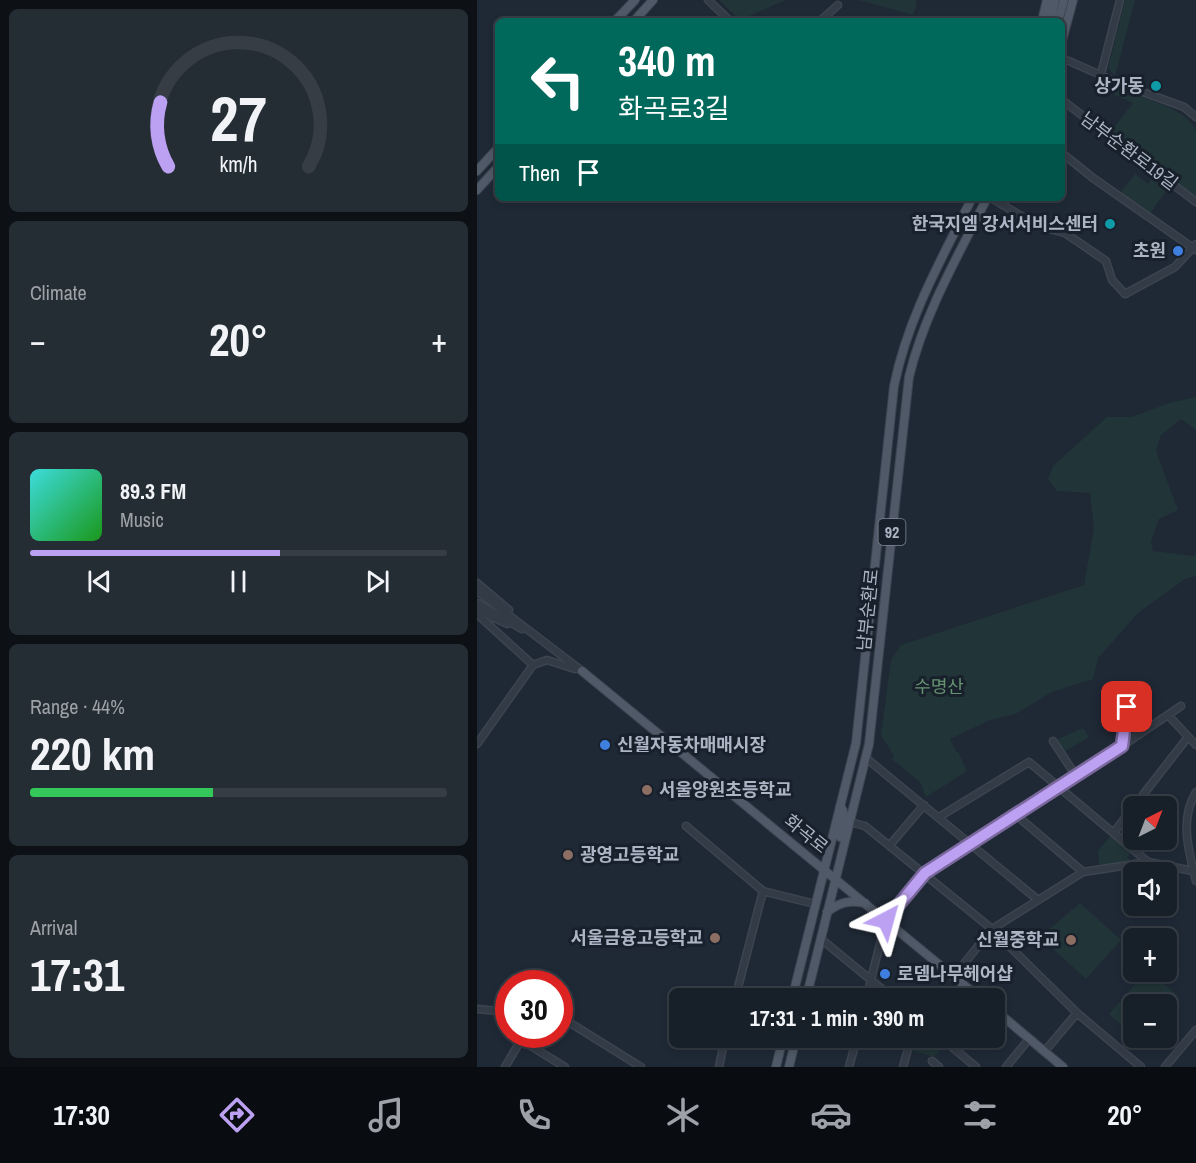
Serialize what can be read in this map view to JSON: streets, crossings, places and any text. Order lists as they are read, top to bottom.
{
  "streets": {
    "main road": ["92", "남부순환로", "화곡로"],
    "street": ["남부순환로19길"]
  },
  "crossings": [
    ["남부순환로", "화곡로"]
  ],
  "parks": ["수명산"],
  "places": [
    "상가동",
    "한국지엠 강서서비스센터",
    "초원",
    "신월자동차매매시장",
    "서울양원초등학교",
    "광영고등학교",
    "서울금융고등학교",
    "신월중학교",
    "로뎀나무헤어샵"
  ],
  "north": "top right",
  "page": {
    "turn": ["340 m", "화곡로3길"],
    "then": "Then",
    "tile": [
      "Climate",
      ["Range · 44%", "220 km"],
      ["Arrival", "17:31"]
    ],
    "heat": ["−", "20°", "+"],
    "song": ["89.3 FM", "Music"],
    "map_buttons": ["+", "−"],
    "limit": "30",
    "trip": "17:31 · 1 min · 390 m",
    "tabs": ["17:30", "20°"],
    "gauge": ["27", "km/h"]
  }
}
